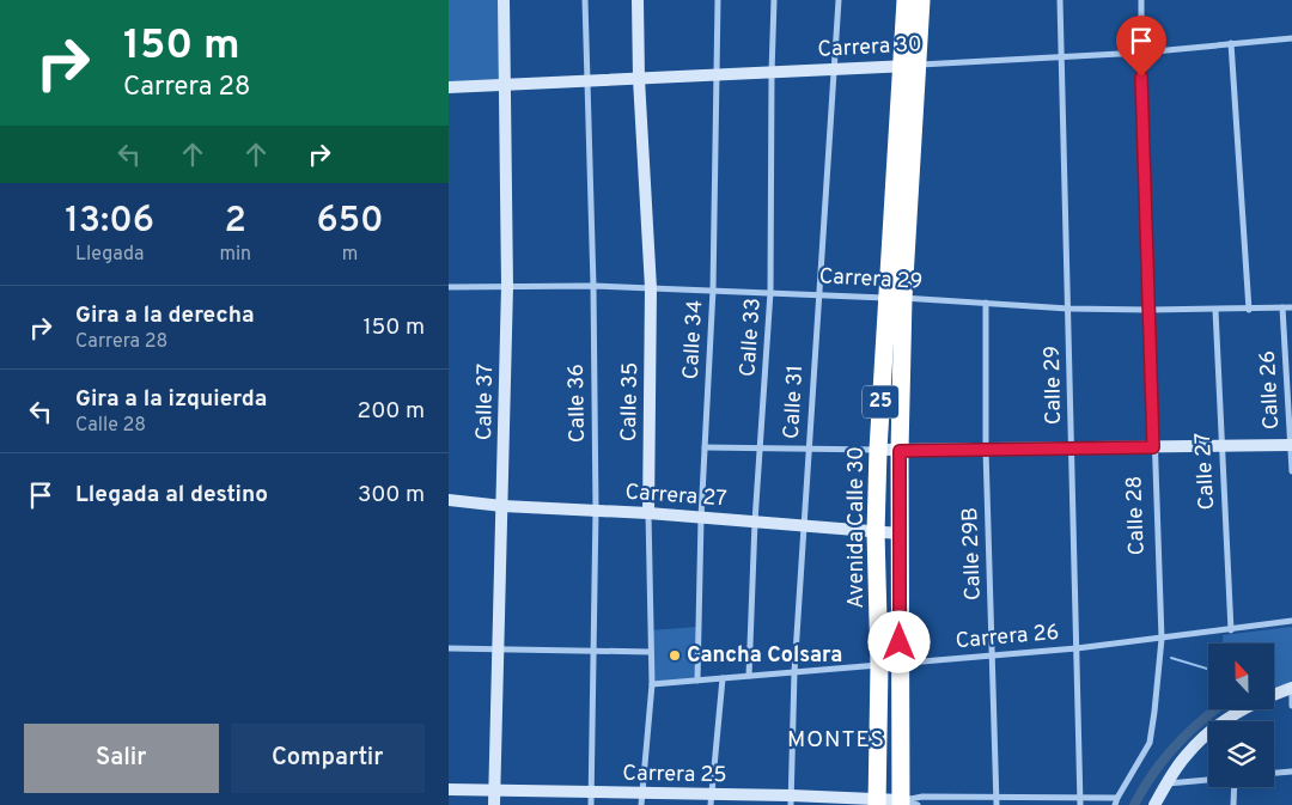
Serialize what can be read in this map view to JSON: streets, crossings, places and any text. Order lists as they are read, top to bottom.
{
  "streets": {
    "highway": ["25", "Avenida Calle 30"],
    "street": [
      "Carrera 30",
      "Carrera 29",
      "Calle 33",
      "Calle 34",
      "Calle 29",
      "Calle 26",
      "Calle 37",
      "Calle 35",
      "Calle 31",
      "Calle 36",
      "Calle 27",
      "Carrera 27",
      "Calle 28",
      "Calle 29B",
      "Carrera 26",
      "Carrera 25"
    ]
  },
  "crossings": [
    ["Carrera 30", "Calle 33"],
    ["Carrera 30", "Calle 34"],
    ["Carrera 30", "Calle 29"],
    ["Carrera 30", "Calle 37"],
    ["Carrera 30", "Calle 35"],
    ["Carrera 30", "Calle 31"],
    ["Carrera 30", "Calle 36"],
    ["Carrera 30", "Calle 28"],
    ["Carrera 30", "Avenida Calle 30"],
    ["Carrera 29", "Calle 33"],
    ["Carrera 29", "Calle 34"],
    ["Carrera 29", "Calle 29"],
    ["Carrera 29", "Calle 26"],
    ["Carrera 29", "Calle 37"],
    ["Carrera 29", "Calle 35"],
    ["Carrera 29", "Calle 31"],
    ["Carrera 29", "Calle 36"],
    ["Carrera 29", "Calle 27"],
    ["Carrera 29", "Calle 28"],
    ["Carrera 29", "Avenida Calle 30"],
    ["Carrera 29", "Calle 29B"],
    ["Calle 33", "Carrera 27"],
    ["Calle 33", "Carrera 26"],
    ["Calle 34", "Carrera 27"],
    ["Calle 34", "Carrera 26"],
    ["Calle 29", "Carrera 26"],
    ["Calle 29", "Carrera 25"],
    ["Calle 37", "Carrera 27"],
    ["Calle 37", "Carrera 25"],
    ["Calle 35", "Carrera 27"],
    ["Calle 35", "Carrera 26"],
    ["Calle 35", "Carrera 25"],
    ["Calle 31", "Carrera 27"],
    ["Calle 31", "Carrera 26"],
    ["Calle 31", "Carrera 25"],
    ["Calle 36", "Carrera 27"],
    ["Calle 36", "Carrera 25"],
    ["Calle 27", "Carrera 26"],
    ["Carrera 27", "Avenida Calle 30"],
    ["Calle 28", "Carrera 26"],
    ["Calle 28", "Carrera 25"],
    ["Avenida Calle 30", "Carrera 26"],
    ["Avenida Calle 30", "Carrera 25"],
    ["Calle 29B", "Carrera 26"],
    ["Calle 29B", "Carrera 25"]
  ],
  "districts": ["MONTES"],
  "places": ["Cancha Colsara"],
  "north": "top",
  "page": {
    "turn": ["150 m", "Carrera 28"],
    "eta": [
      "13:06",
      "Llegada",
      "2",
      "min",
      "650",
      "m"
    ],
    "list": [
      {
        "name": "Gira a la derecha",
        "note": "Carrera 28",
        "value": "150 m"
      },
      {
        "name": "Gira a la izquierda",
        "note": "Calle 28",
        "value": "200 m"
      },
      {
        "name": "Llegada al destino",
        "value": "300 m"
      }
    ],
    "buttons": ["Salir", "Compartir"]
  }
}
